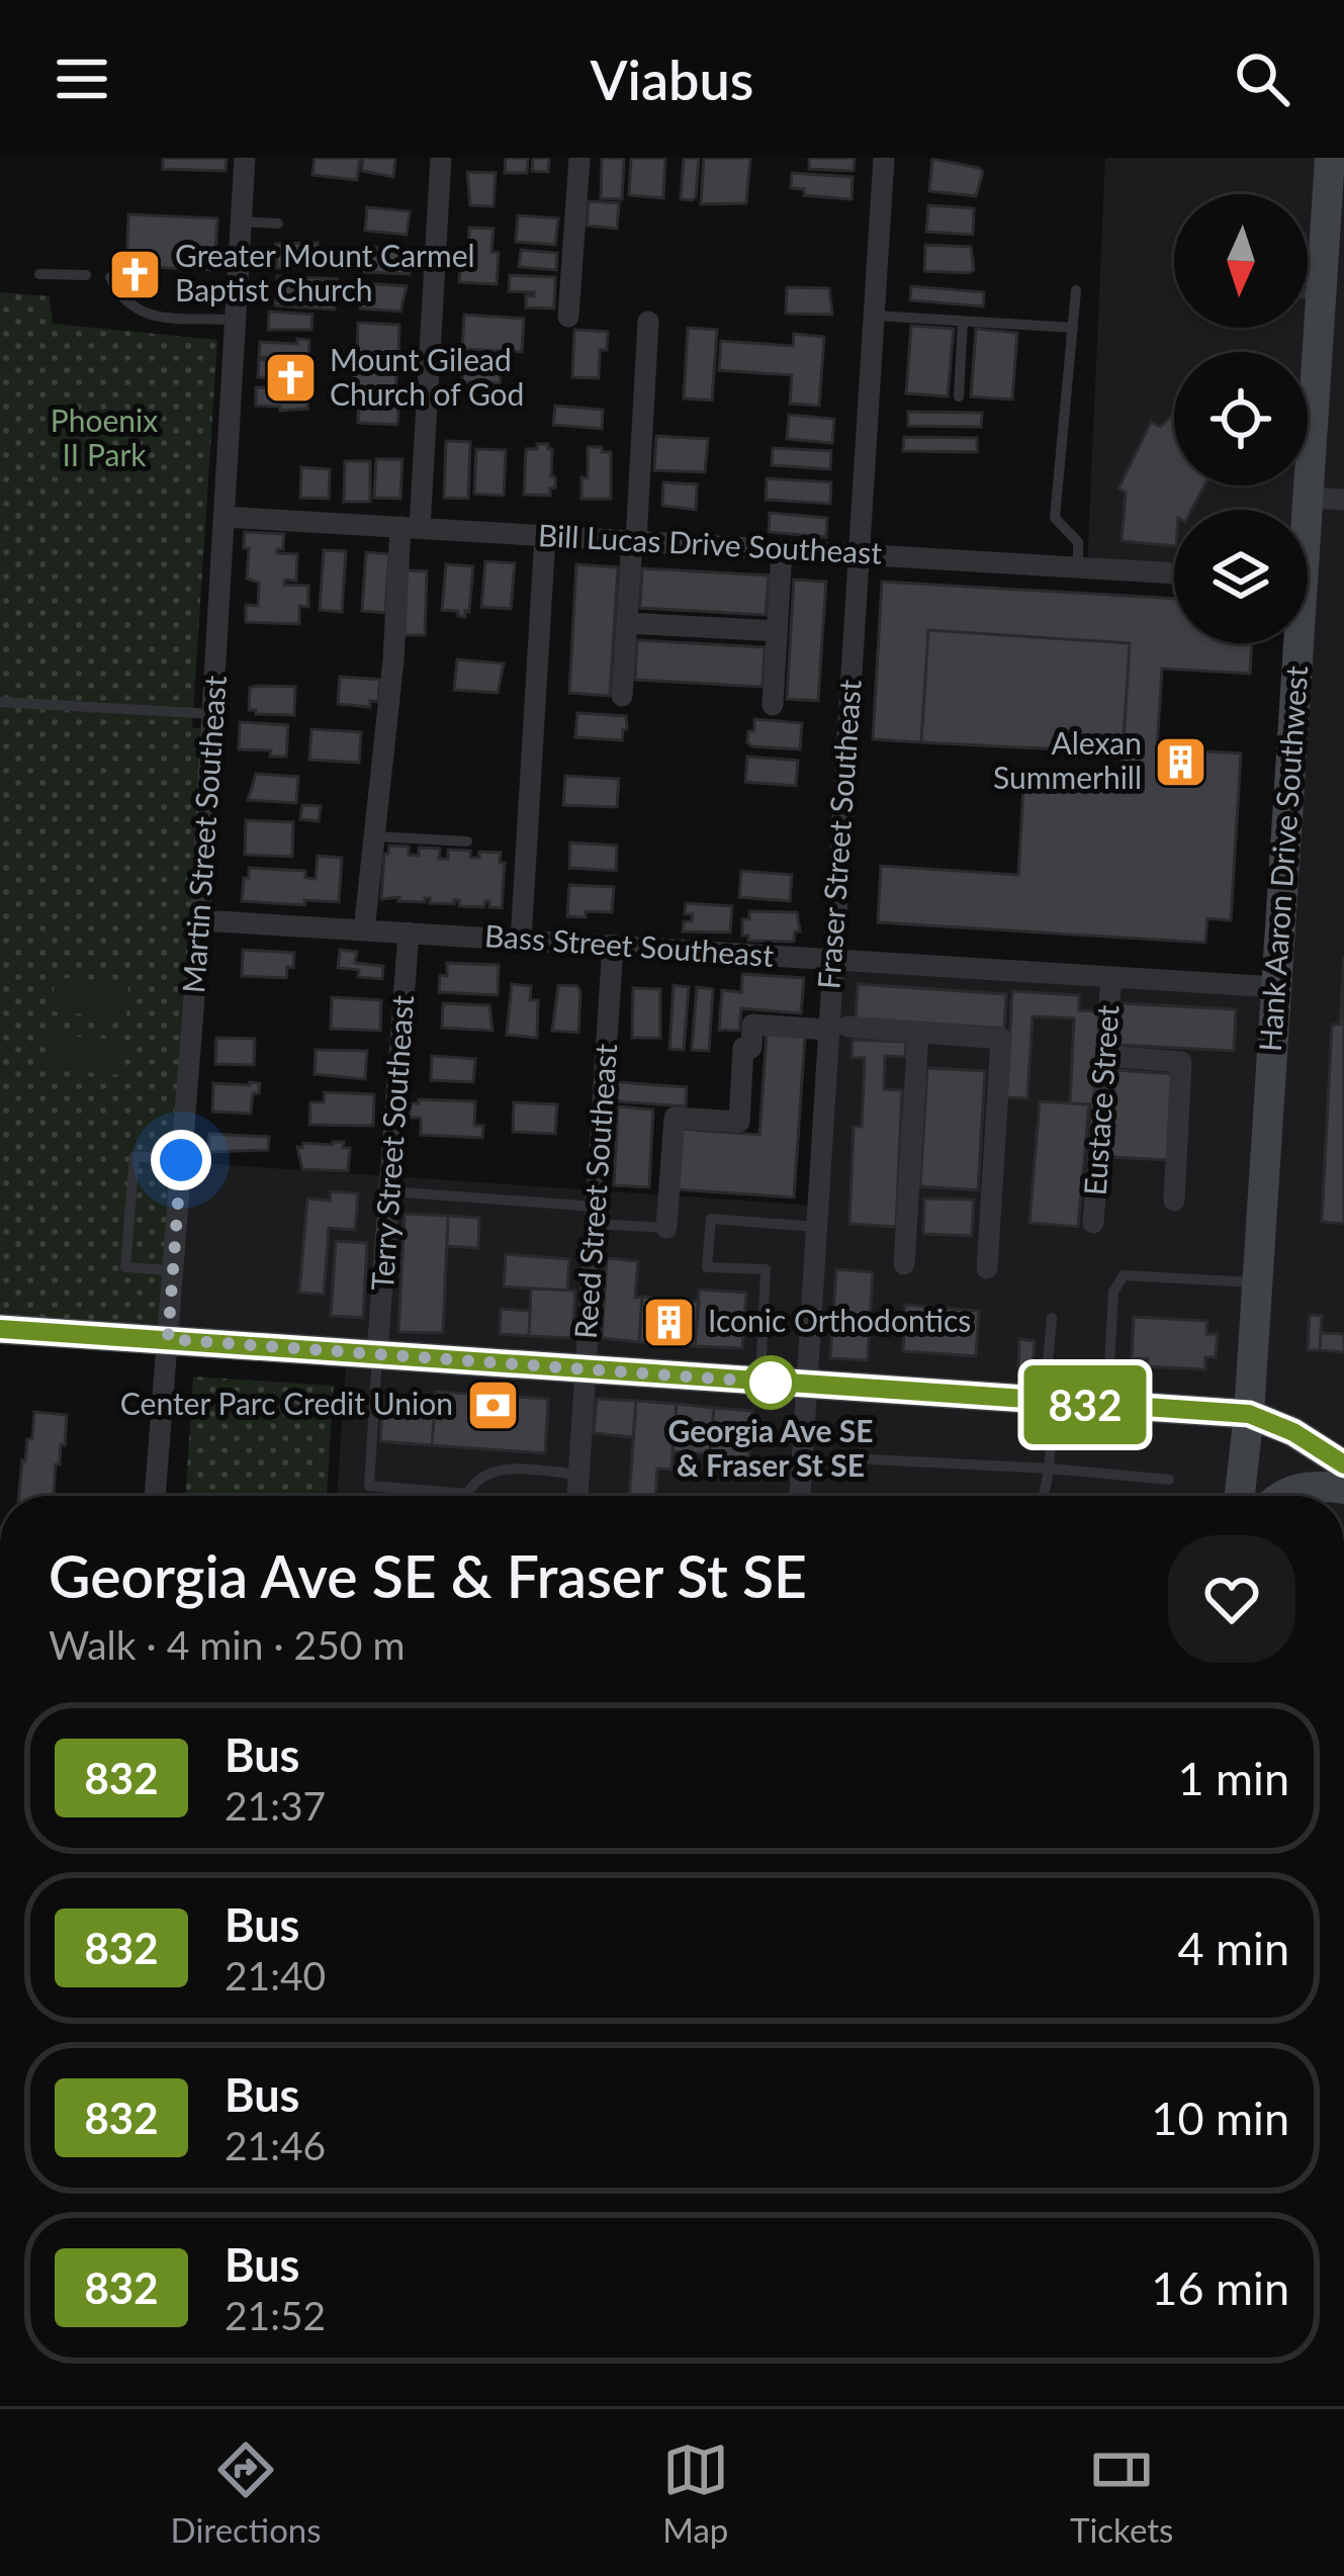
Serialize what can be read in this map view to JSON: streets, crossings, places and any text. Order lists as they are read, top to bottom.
{
  "streets": {
    "main road": ["Hank Aaron Drive Southwest"],
    "street": [
      "Bill Lucas Drive Southeast",
      "Martin Street Southeast",
      "Fraser Street Southeast",
      "Bass Street Southeast",
      "Eustace Street",
      "Terry Street Southeast",
      "Reed Street Southeast"
    ]
  },
  "crossings": [
    ["Bill Lucas Drive Southeast", "Martin Street Southeast"],
    ["Bill Lucas Drive Southeast", "Fraser Street Southeast"],
    ["Martin Street Southeast", "Bass Street Southeast"],
    ["Fraser Street Southeast", "Bass Street Southeast"],
    ["Hank Aaron Drive Southwest", "Bass Street Southeast"],
    ["Bass Street Southeast", "Eustace Street"],
    ["Bass Street Southeast", "Terry Street Southeast"],
    ["Bass Street Southeast", "Reed Street Southeast"]
  ],
  "parks": ["Phoenix II Park"],
  "places": {
    "church": ["Greater Mount Carmel Baptist Church", "Mount Gilead Church of God"],
    "building": ["Alexan Summerhill", "Iconic Orthodontics"],
    "other": ["Georgia Ave SE & Fraser St SE"],
    "bank": ["Center Parc Credit Union"]
  },
  "lines": ["bus line 832"],
  "north": "bottom",
  "page": {
    "header": "Viabus",
    "on_map": "832",
    "heading": ["Georgia Ave SE & Fraser St SE", "Walk · 4 min · 250 m"],
    "list": [
      {
        "mark": "832",
        "name": "Bus",
        "note": "21:37",
        "value": "1 min"
      },
      {
        "mark": "832",
        "name": "Bus",
        "note": "21:40",
        "value": "4 min"
      },
      {
        "mark": "832",
        "name": "Bus",
        "note": "21:46",
        "value": "10 min"
      },
      {
        "mark": "832",
        "name": "Bus",
        "note": "21:52",
        "value": "16 min"
      }
    ],
    "tabs": ["Directions", "Map", "Tickets"]
  }
}
